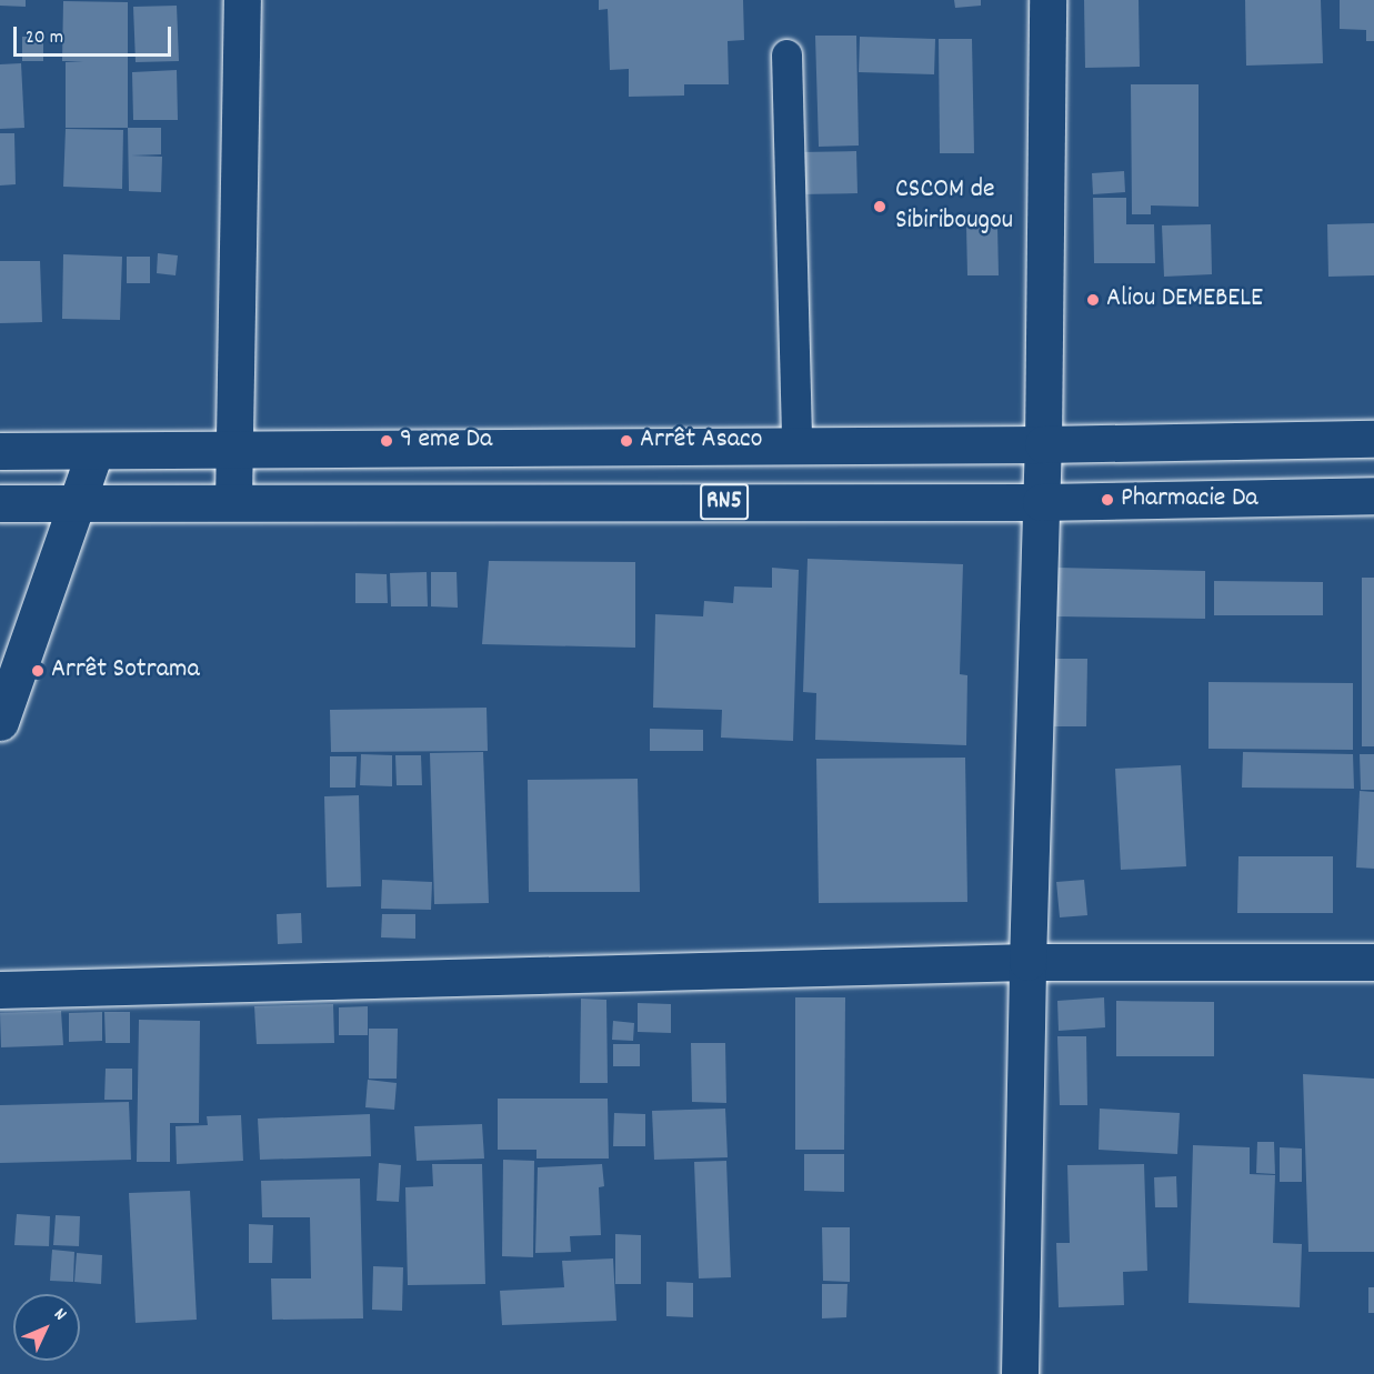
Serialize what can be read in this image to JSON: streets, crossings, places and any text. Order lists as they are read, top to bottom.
{
  "streets": {
    "main road": ["RN5"]
  },
  "places": [
    "CSCOM de Sibiribougou",
    "Aliou DEMEBELE",
    "9 eme Da",
    "Arrêt Asaco",
    "Pharmacie Da",
    "Arrêt Sotrama"
  ],
  "scale_bar": "20 m",
  "north": "top right"
}
